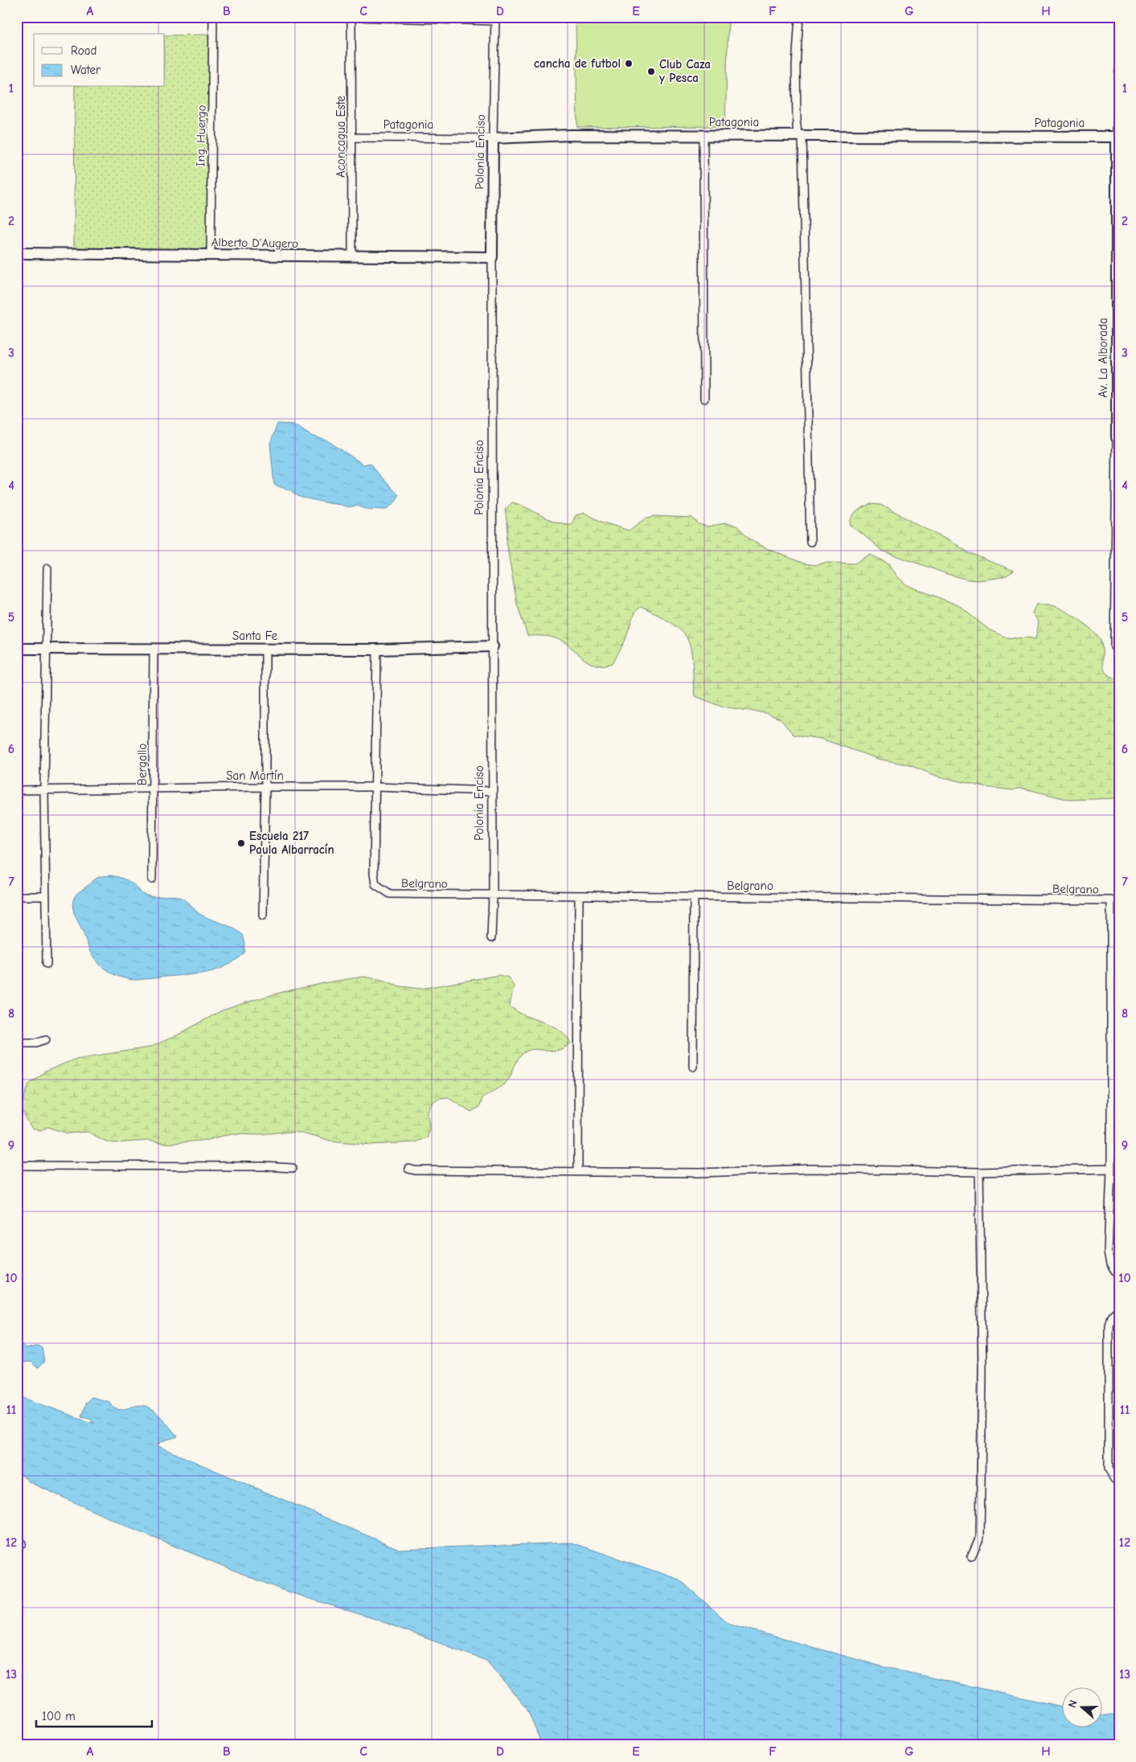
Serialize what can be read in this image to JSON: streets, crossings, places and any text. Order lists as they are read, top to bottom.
{
  "streets": {
    "main road": [
      "Patagonia",
      "Polonia Enciso",
      "Alberto D'Augero",
      "Av. La Alborada",
      "Santa Fe"
    ],
    "street": [
      "Ing. Huergo",
      "Aconcagua Este",
      "Bergallo",
      "San Martín",
      "Belgrano"
    ]
  },
  "crossings": [
    ["Patagonia", "Aconcagua Este"],
    ["Patagonia", "Polonia Enciso"],
    ["Patagonia", "Av. La Alborada"],
    ["Ing. Huergo", "Alberto D'Augero"],
    ["Aconcagua Este", "Alberto D'Augero"],
    ["Polonia Enciso", "Alberto D'Augero"],
    ["Polonia Enciso", "Santa Fe"],
    ["Polonia Enciso", "San Martín"],
    ["Polonia Enciso", "Belgrano"],
    ["Santa Fe", "Bergallo"],
    ["Bergallo", "San Martín"],
    ["San Martín", "Belgrano"]
  ],
  "places": ["cancha de futbol", "Club Caza y Pesca", "Escuela 217 Paula Albarracín"],
  "legend": ["Road", "Water"],
  "scale_bar": "100 m",
  "north": "left",
  "grid": {
    "columns": [
      "A",
      "B",
      "C",
      "D",
      "E",
      "F",
      "G",
      "H"
    ],
    "rows": [
      "1",
      "2",
      "3",
      "4",
      "5",
      "6",
      "7",
      "8",
      "9",
      "10",
      "11",
      "12",
      "13"
    ]
  }
}
